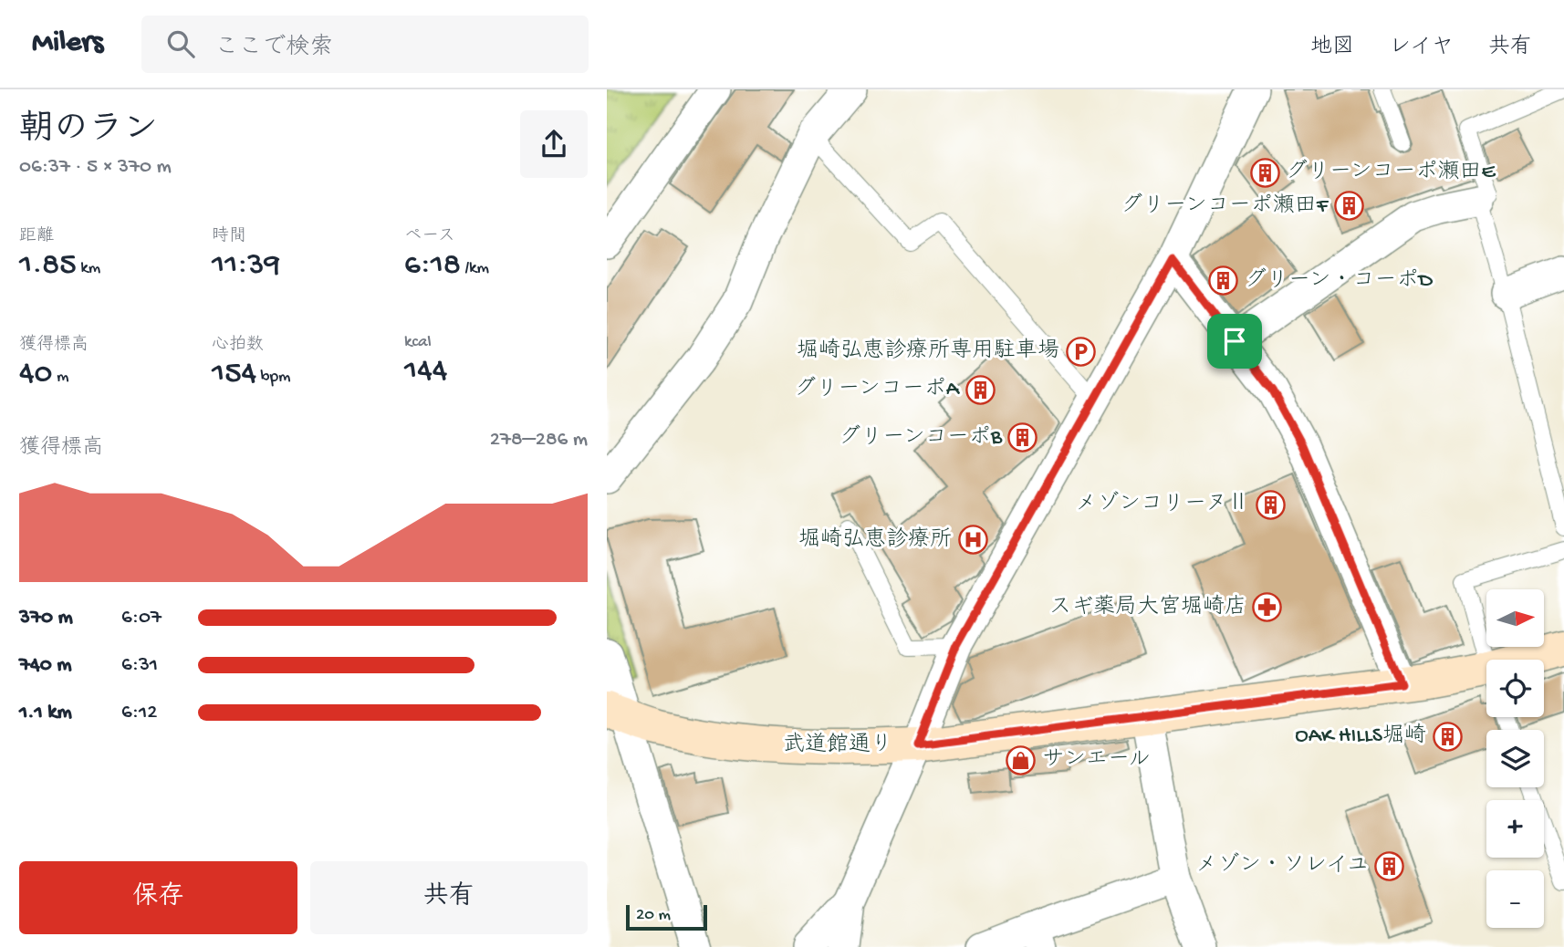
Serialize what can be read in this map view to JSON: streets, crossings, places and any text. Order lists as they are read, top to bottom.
{
  "streets": {
    "street": ["武道館通り"]
  },
  "places": {
    "building": [
      "グリーンコーポ瀬田E",
      "グリーンコーポ瀬田F",
      "グリーン・コーポD",
      "グリーンコーポA",
      "グリーンコーポB",
      "メゾンコリーヌⅡ",
      "OAK HILLS堀崎",
      "メゾン・ソレイユ"
    ],
    "parking": ["堀崎弘恵診療所専用駐車場"],
    "hospital": ["堀崎弘恵診療所"],
    "pharmacy": ["スギ薬局大宮堀崎店"],
    "shop": ["サンエール"]
  },
  "scale_bar": "20 m",
  "north": "right",
  "page": {
    "header": "Milers",
    "search": "ここで検索",
    "nav": ["地図", "レイヤ", "共有"],
    "heading": ["朝のラン", "06:37 · 5 × 370 m"],
    "stats": [
      ["距離", "1.85 km"],
      ["時間", "11:39"],
      ["ペース", "6:18 /km"],
      ["獲得標高", "40 m"],
      ["心拍数", "154 bpm"],
      ["kcal", "144"]
    ],
    "chart": ["獲得標高", "278–286 m"],
    "map_buttons": ["+", "−"],
    "list": [
      {
        "name": "370 m",
        "note": "6:07"
      },
      {
        "name": "740 m",
        "note": "6:31"
      },
      {
        "name": "1.1 km",
        "note": "6:12"
      }
    ],
    "buttons": ["保存", "共有"],
    "scale": "20 m"
  }
}
